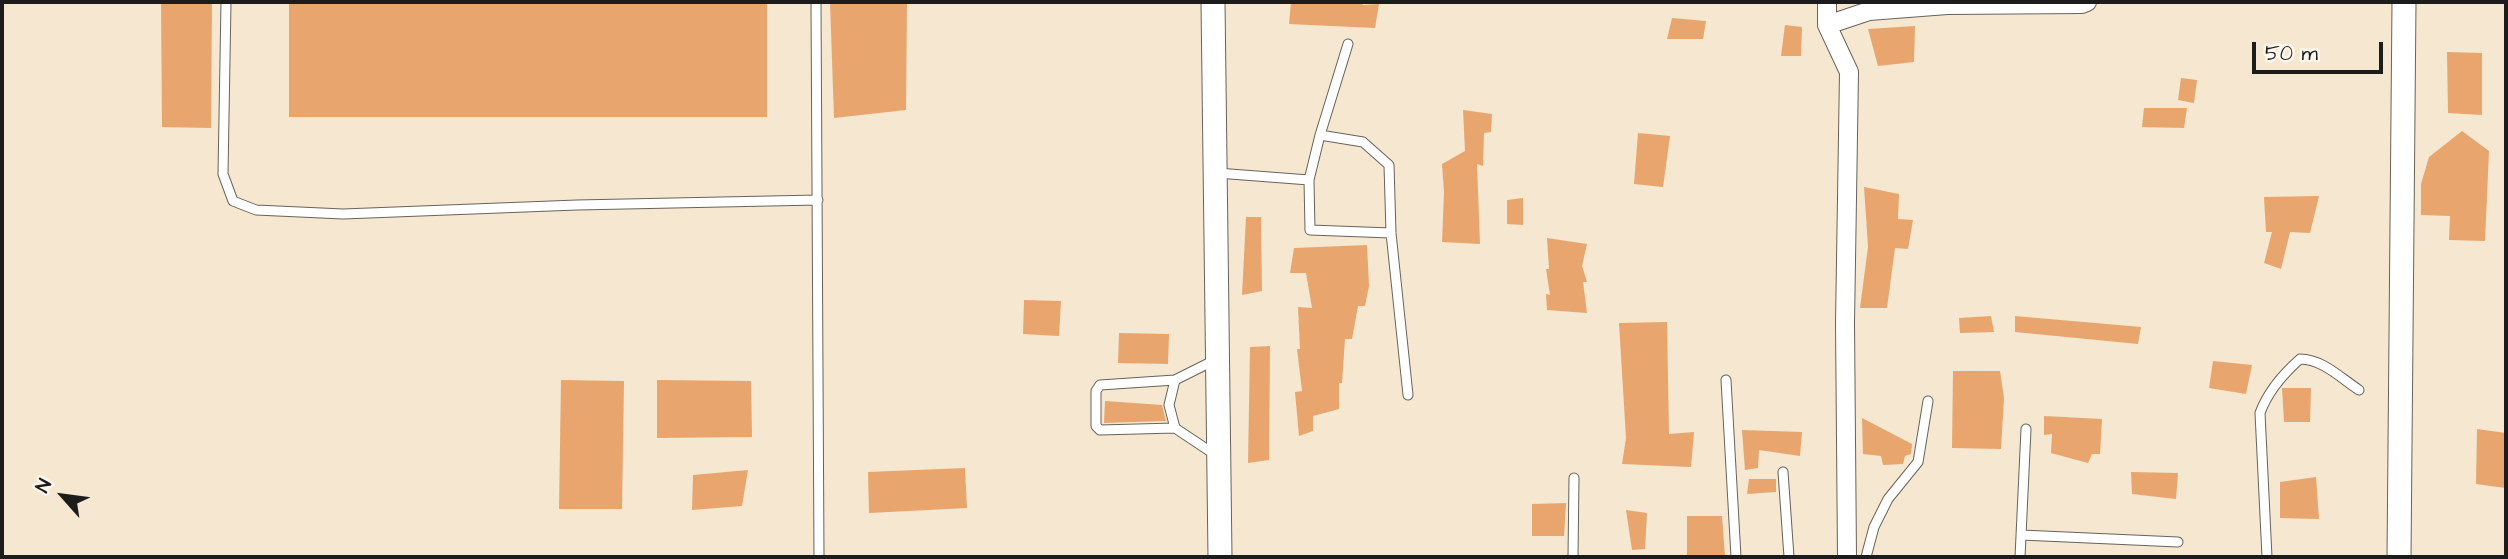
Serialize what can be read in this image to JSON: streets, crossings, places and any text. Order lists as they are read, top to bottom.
{
  "scale_bar": "50 m",
  "north": "top left"
}
